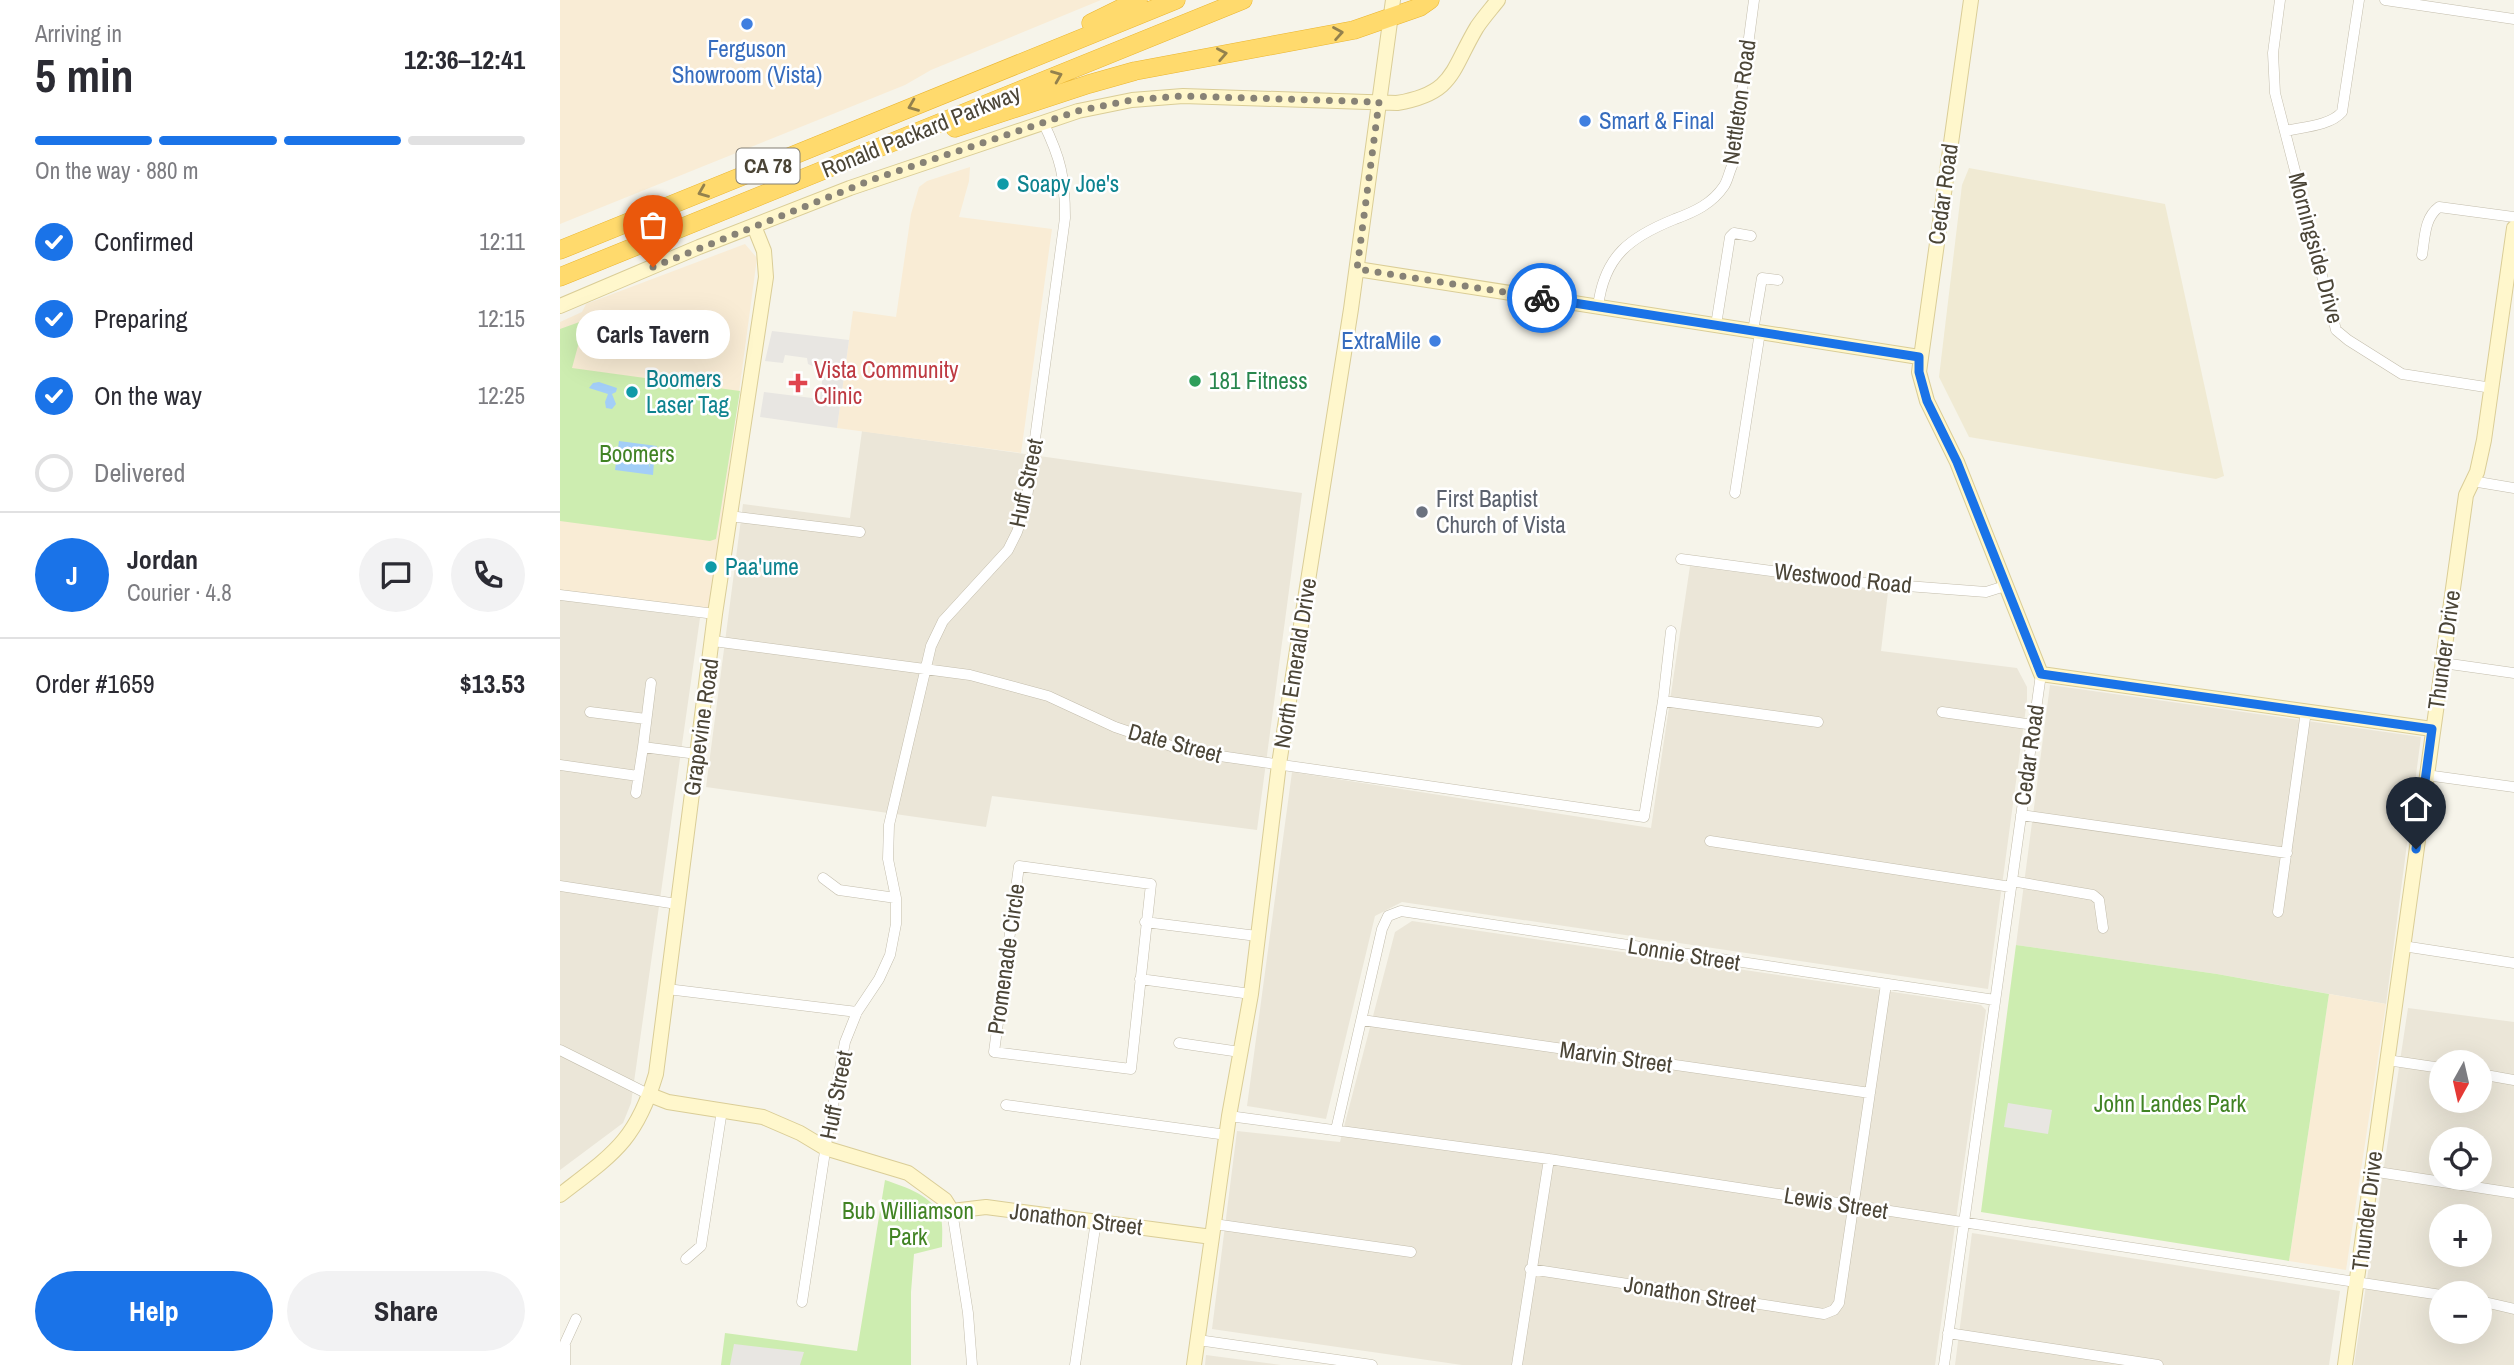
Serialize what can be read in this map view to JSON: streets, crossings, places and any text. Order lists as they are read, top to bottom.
{
  "streets": {
    "highway": ["Ronald Packard Parkway", "CA 78"],
    "street": [
      "Nettleton Road",
      "Cedar Road",
      "Morningside Drive",
      "Huff Street",
      "Westwood Road",
      "Thunder Drive",
      "North Emerald Drive",
      "Grapevine Road",
      "Date Street",
      "Lonnie Street",
      "Promenade Circle",
      "Marvin Street",
      "Lewis Street",
      "Jonathon Street"
    ]
  },
  "crossings": [
    ["Cedar Road", "Westwood Road"],
    ["Cedar Road", "Lonnie Street"],
    ["Cedar Road", "Lewis Street"],
    ["Morningside Drive", "Thunder Drive"],
    ["Huff Street", "Date Street"],
    ["Thunder Drive", "Lewis Street"],
    ["North Emerald Drive", "Date Street"],
    ["North Emerald Drive", "Lewis Street"],
    ["North Emerald Drive", "Jonathon Street"],
    ["Grapevine Road", "Date Street"],
    ["Lonnie Street", "Marvin Street"],
    ["Lewis Street", "Jonathon Street"]
  ],
  "parks": ["Boomers", "John Landes Park", "Bub Williamson Park"],
  "places": {
    "other": [
      "Ferguson Showroom (Vista)",
      "Smart & Final",
      "Soapy Joe's",
      "Carls Tavern",
      "ExtraMile",
      "181 Fitness",
      "Boomers Laser Tag",
      "First Baptist Church of Vista",
      "Paa'ume"
    ],
    "health": ["Vista Community Clinic"]
  },
  "north": "bottom",
  "page": {
    "heading": ["5 min", "Arriving in", "12:36–12:41"],
    "panel": [
      "Jordan",
      "Courier · 4.8",
      "Order #1659",
      "$13.53"
    ],
    "bar": "On the way · 880 m",
    "list": [
      ["Confirmed", "12:11"],
      ["Preparing", "12:15"],
      ["On the way", "12:25"],
      "Delivered"
    ],
    "bubble": "Carls Tavern",
    "round": "J",
    "map_buttons": ["+", "−"],
    "buttons": ["Help", "Share"]
  }
}
